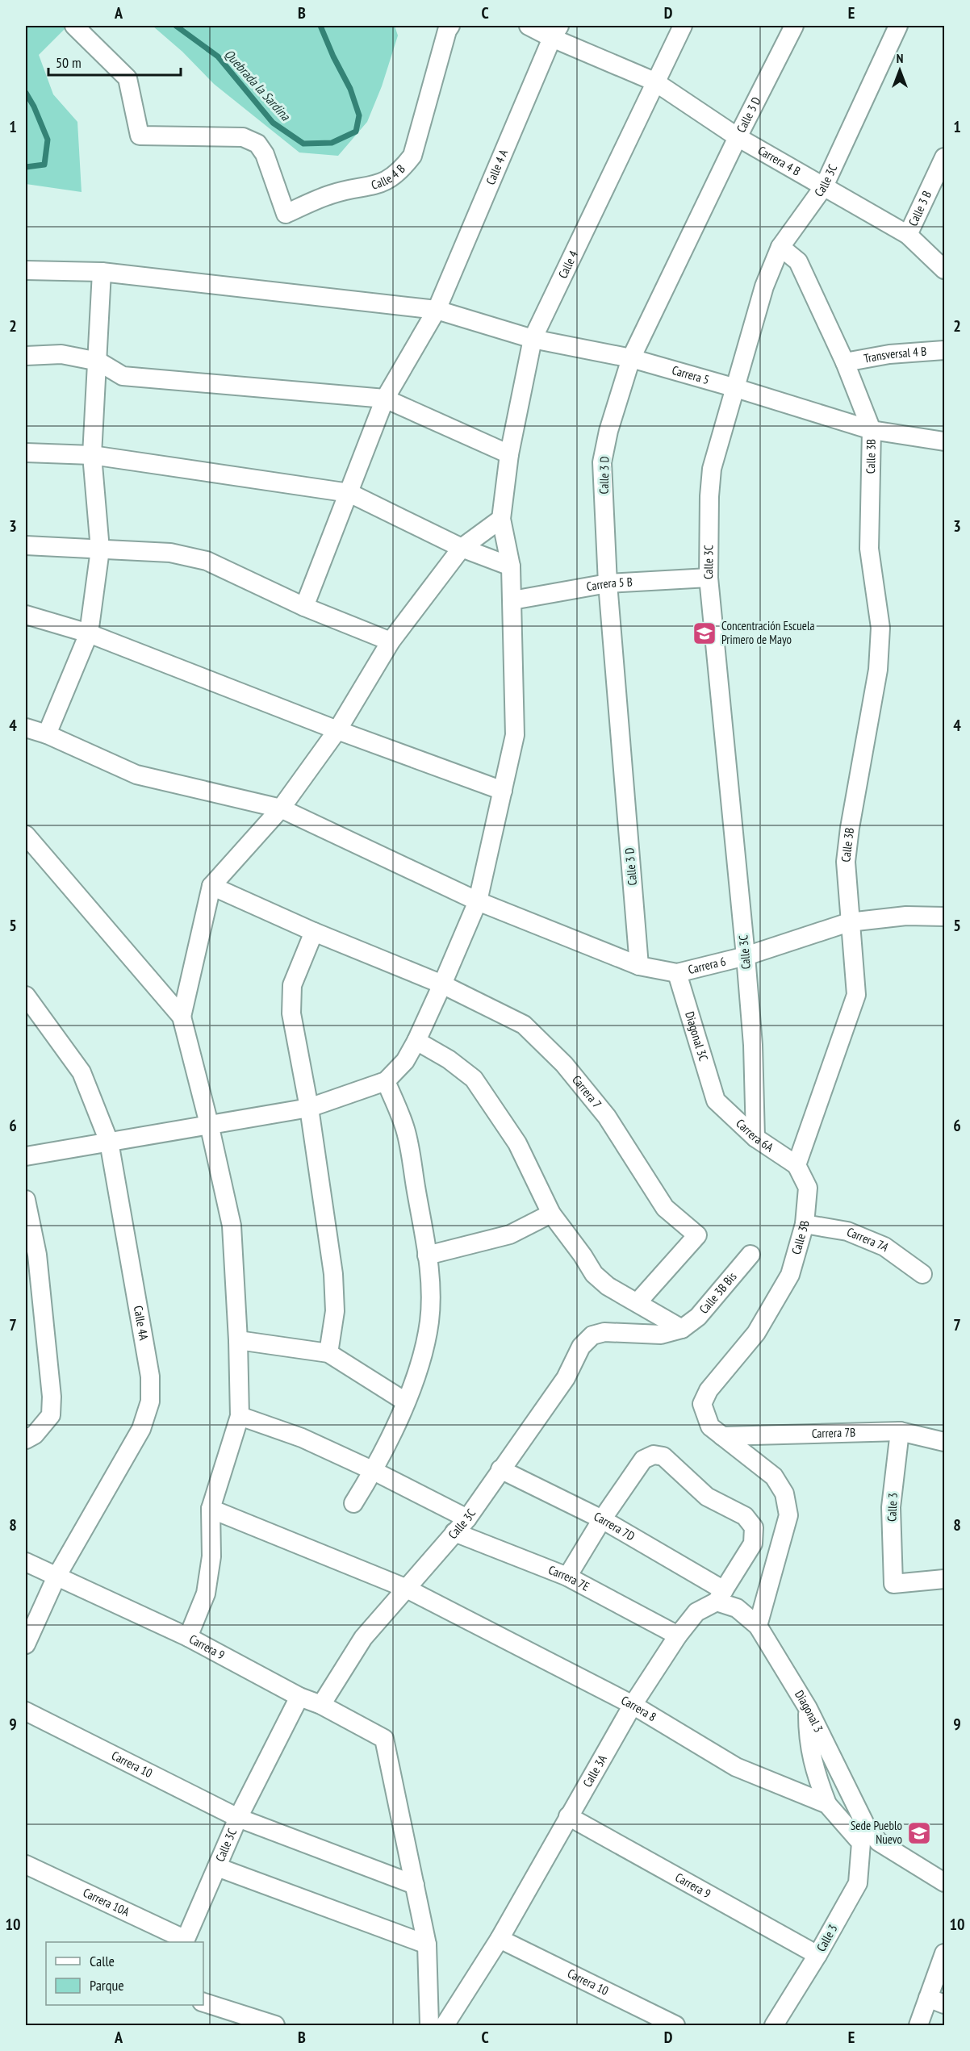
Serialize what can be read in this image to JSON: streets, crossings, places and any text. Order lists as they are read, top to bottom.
{
  "streets": {
    "street": [
      "Calle 3 D",
      "Carrera 4 B",
      "Calle 4 A",
      "Calle 4 B",
      "Calle 3C",
      "Calle 3 B",
      "Calle 4",
      "Transversal 4 B",
      "Carrera 5",
      "Calle 3B",
      "Carrera 5 B",
      "Carrera 6",
      "Diagonal 3C",
      "Carrera 7",
      "Carrera 6A",
      "Carrera 7A",
      "Calle 3B Bis",
      "Calle 4A",
      "Carrera 7B",
      "Calle 3",
      "Carrera 7D",
      "Carrera 7E",
      "Carrera 9",
      "Carrera 8",
      "Diagonal 3",
      "Carrera 10",
      "Calle 3A",
      "Carrera 10A"
    ]
  },
  "crossings": [
    ["Calle 3 D", "Carrera 4 B"],
    ["Calle 3 D", "Carrera 5"],
    ["Calle 3 D", "Carrera 5 B"],
    ["Calle 3 D", "Carrera 6"],
    ["Carrera 4 B", "Calle 4 A"],
    ["Carrera 4 B", "Calle 3C"],
    ["Carrera 4 B", "Calle 3 B"],
    ["Carrera 4 B", "Calle 4"],
    ["Calle 4 A", "Carrera 5"],
    ["Calle 3C", "Carrera 5"],
    ["Calle 3C", "Calle 3B"],
    ["Calle 3C", "Carrera 5 B"],
    ["Calle 3C", "Carrera 6"],
    ["Calle 3C", "Carrera 6A"],
    ["Calle 3C", "Calle 3B Bis"],
    ["Calle 3C", "Carrera 7D"],
    ["Calle 3C", "Carrera 7E"],
    ["Calle 3C", "Carrera 9"],
    ["Calle 3C", "Carrera 8"],
    ["Calle 3C", "Carrera 10"],
    ["Calle 3C", "Carrera 10A"],
    ["Calle 4", "Carrera 5"],
    ["Calle 4", "Carrera 5 B"],
    ["Calle 4", "Carrera 6"],
    ["Calle 4", "Carrera 7"],
    ["Transversal 4 B", "Calle 3B"],
    ["Carrera 5", "Calle 3B"],
    ["Calle 3B", "Carrera 6"],
    ["Calle 3B", "Carrera 6A"],
    ["Calle 3B", "Carrera 7A"],
    ["Calle 3B", "Carrera 7B"],
    ["Carrera 6", "Diagonal 3C"],
    ["Diagonal 3C", "Carrera 6A"],
    ["Calle 4A", "Carrera 9"],
    ["Carrera 7B", "Calle 3"],
    ["Calle 3", "Carrera 9"],
    ["Calle 3", "Carrera 8"],
    ["Calle 3", "Diagonal 3"],
    ["Carrera 7D", "Diagonal 3"],
    ["Carrera 7D", "Calle 3A"],
    ["Carrera 7E", "Calle 3A"],
    ["Carrera 9", "Carrera 10"],
    ["Carrera 9", "Calle 3A"],
    ["Carrera 8", "Diagonal 3"],
    ["Carrera 8", "Calle 3A"],
    ["Diagonal 3", "Calle 3A"],
    ["Carrera 10", "Calle 3A"]
  ],
  "water": ["Quebrada la Sardina"],
  "places": {
    "school or university": ["Concentración Escuela Primero de Mayo", "Sede Pueblo Nuevo"]
  },
  "legend": ["Calle", "Parque"],
  "scale_bar": "50 m",
  "north": "top",
  "grid": {
    "columns": [
      "A",
      "B",
      "C",
      "D",
      "E"
    ],
    "rows": [
      "1",
      "2",
      "3",
      "4",
      "5",
      "6",
      "7",
      "8",
      "9",
      "10"
    ]
  }
}
